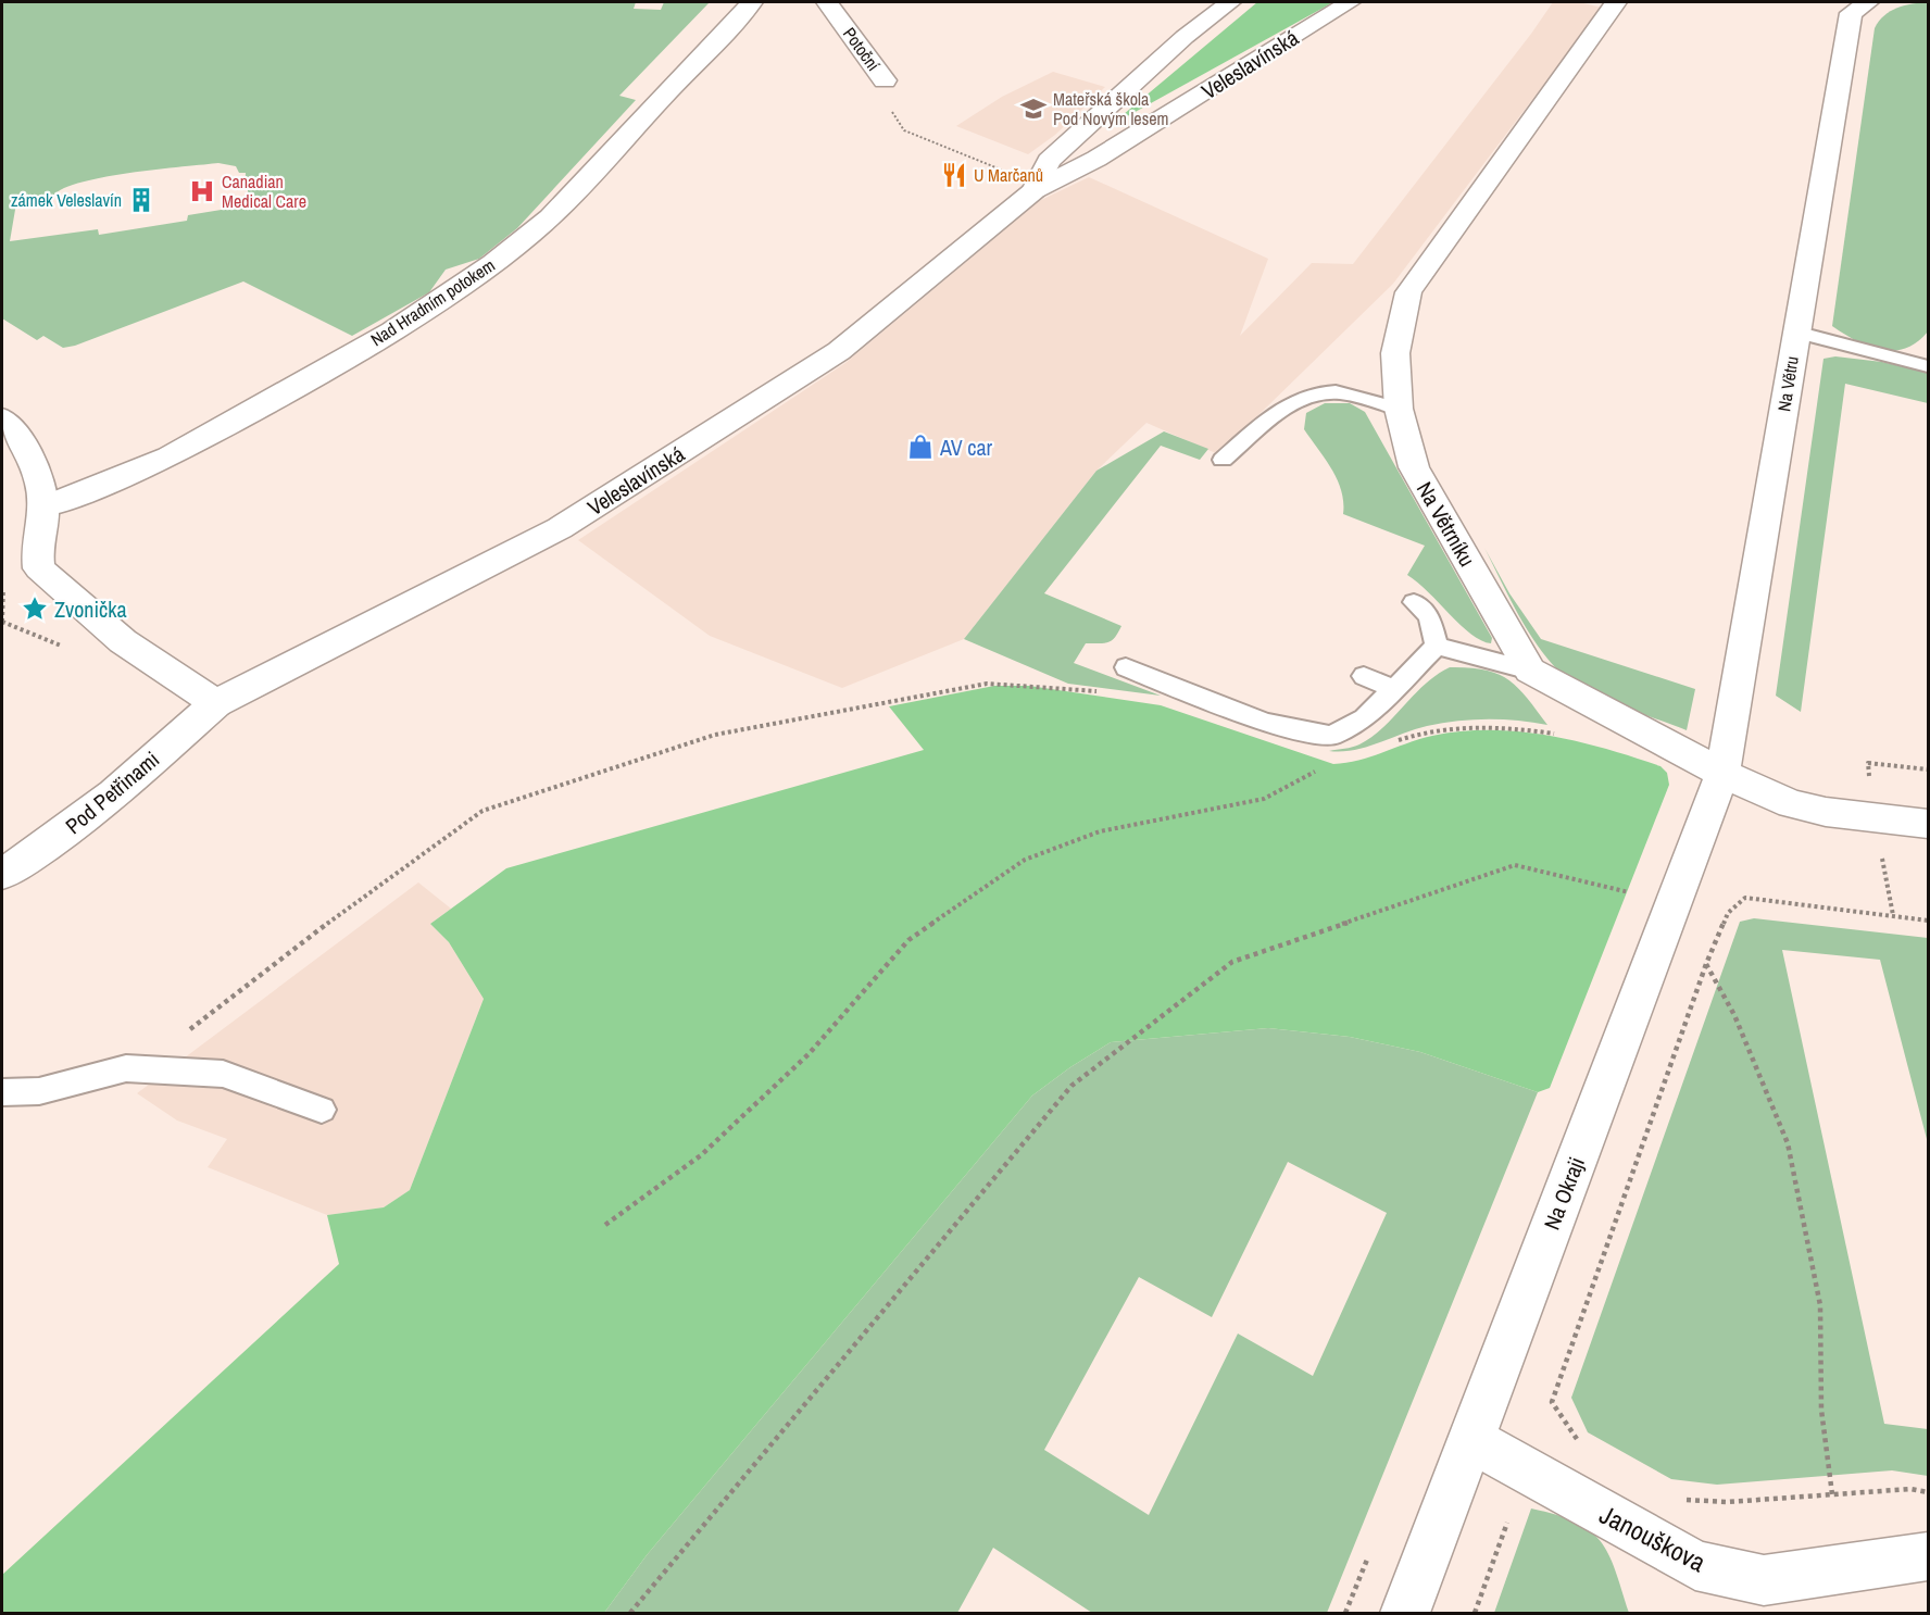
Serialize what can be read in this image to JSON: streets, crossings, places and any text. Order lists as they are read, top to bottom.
{
  "streets": {
    "street": [
      "Potoční",
      "Veleslavínská",
      "Nad Hradním potokem",
      "Na Větru",
      "Na Větrníku",
      "Pod Petřinami",
      "Na Okraji",
      "Janouškova"
    ]
  },
  "crossings": [
    ["Potoční", "Veleslavínská"],
    ["Veleslavínská", "Pod Petřinami"],
    ["Na Větru", "Na Okraji"],
    ["Na Okraji", "Janouškova"]
  ],
  "places": {
    "school or university": ["Mateřská škola Pod Novým lesem"],
    "restaurant": ["U Marčanů"],
    "hospital": ["Canadian Medical Care"],
    "building": ["zámek Veleslavín"],
    "shop": ["AV car"],
    "place": ["Zvonička"]
  }
}
